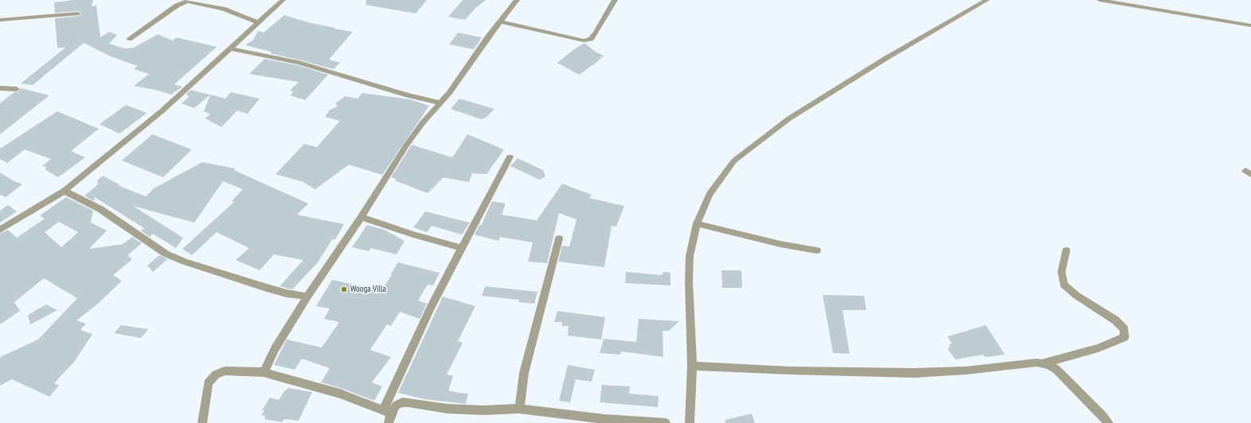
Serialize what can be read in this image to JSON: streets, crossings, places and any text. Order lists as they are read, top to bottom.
{
  "places": ["Wooga Villa"]
}
